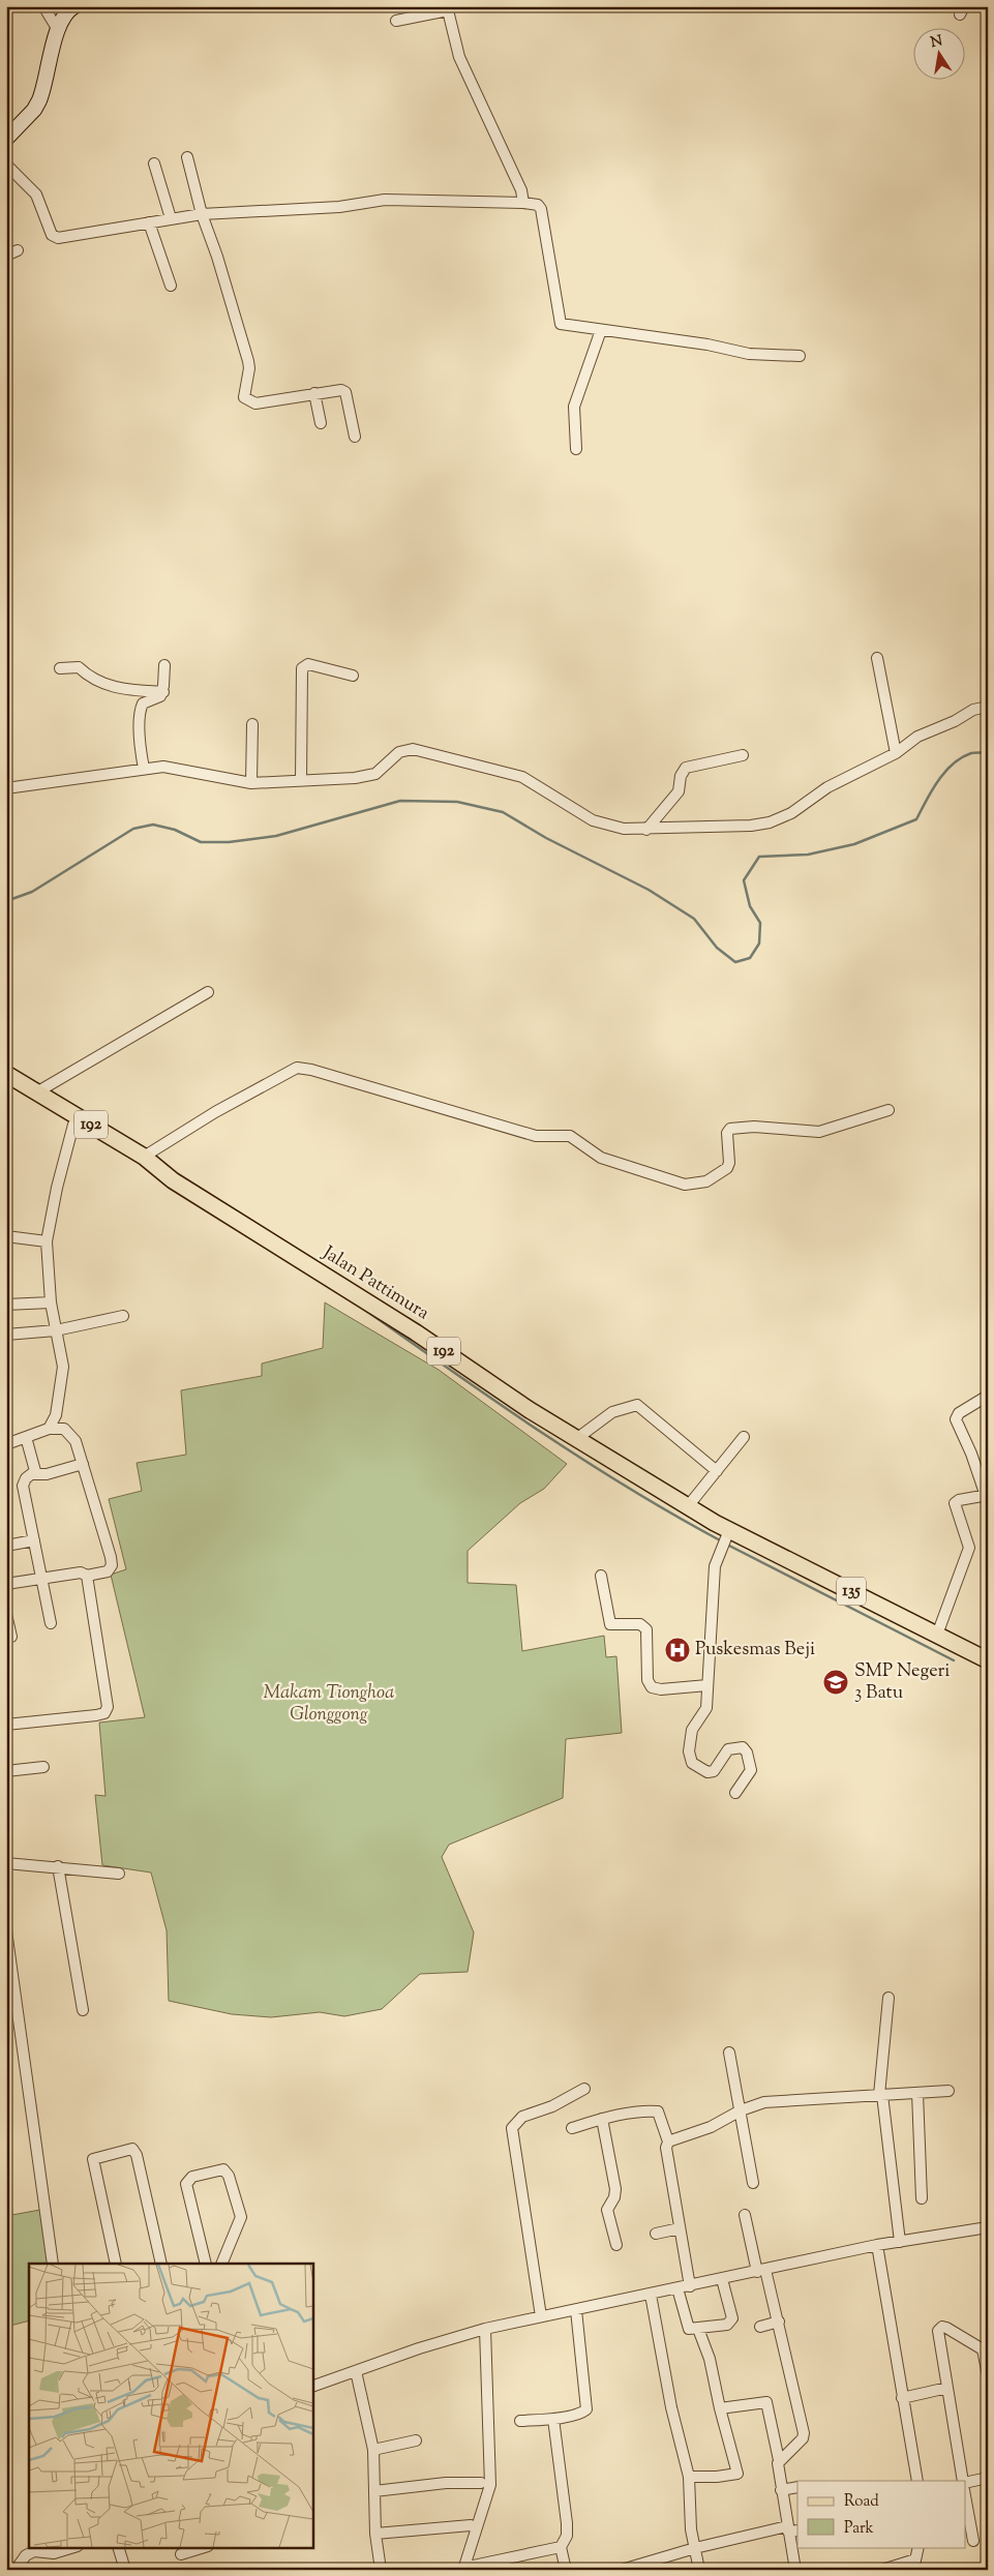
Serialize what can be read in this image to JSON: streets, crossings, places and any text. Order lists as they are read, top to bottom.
{
  "streets": {
    "main road": ["192", "Jalan Pattimura", "135"]
  },
  "crossings": [
    ["Jalan Pattimura", "135"]
  ],
  "parks": ["Makam Tionghoa Glonggong"],
  "places": {
    "hospital": ["Puskesmas Beji"],
    "school or university": ["SMP Negeri 3 Batu"]
  },
  "legend": ["Road", "Park"],
  "north": "top"
}
